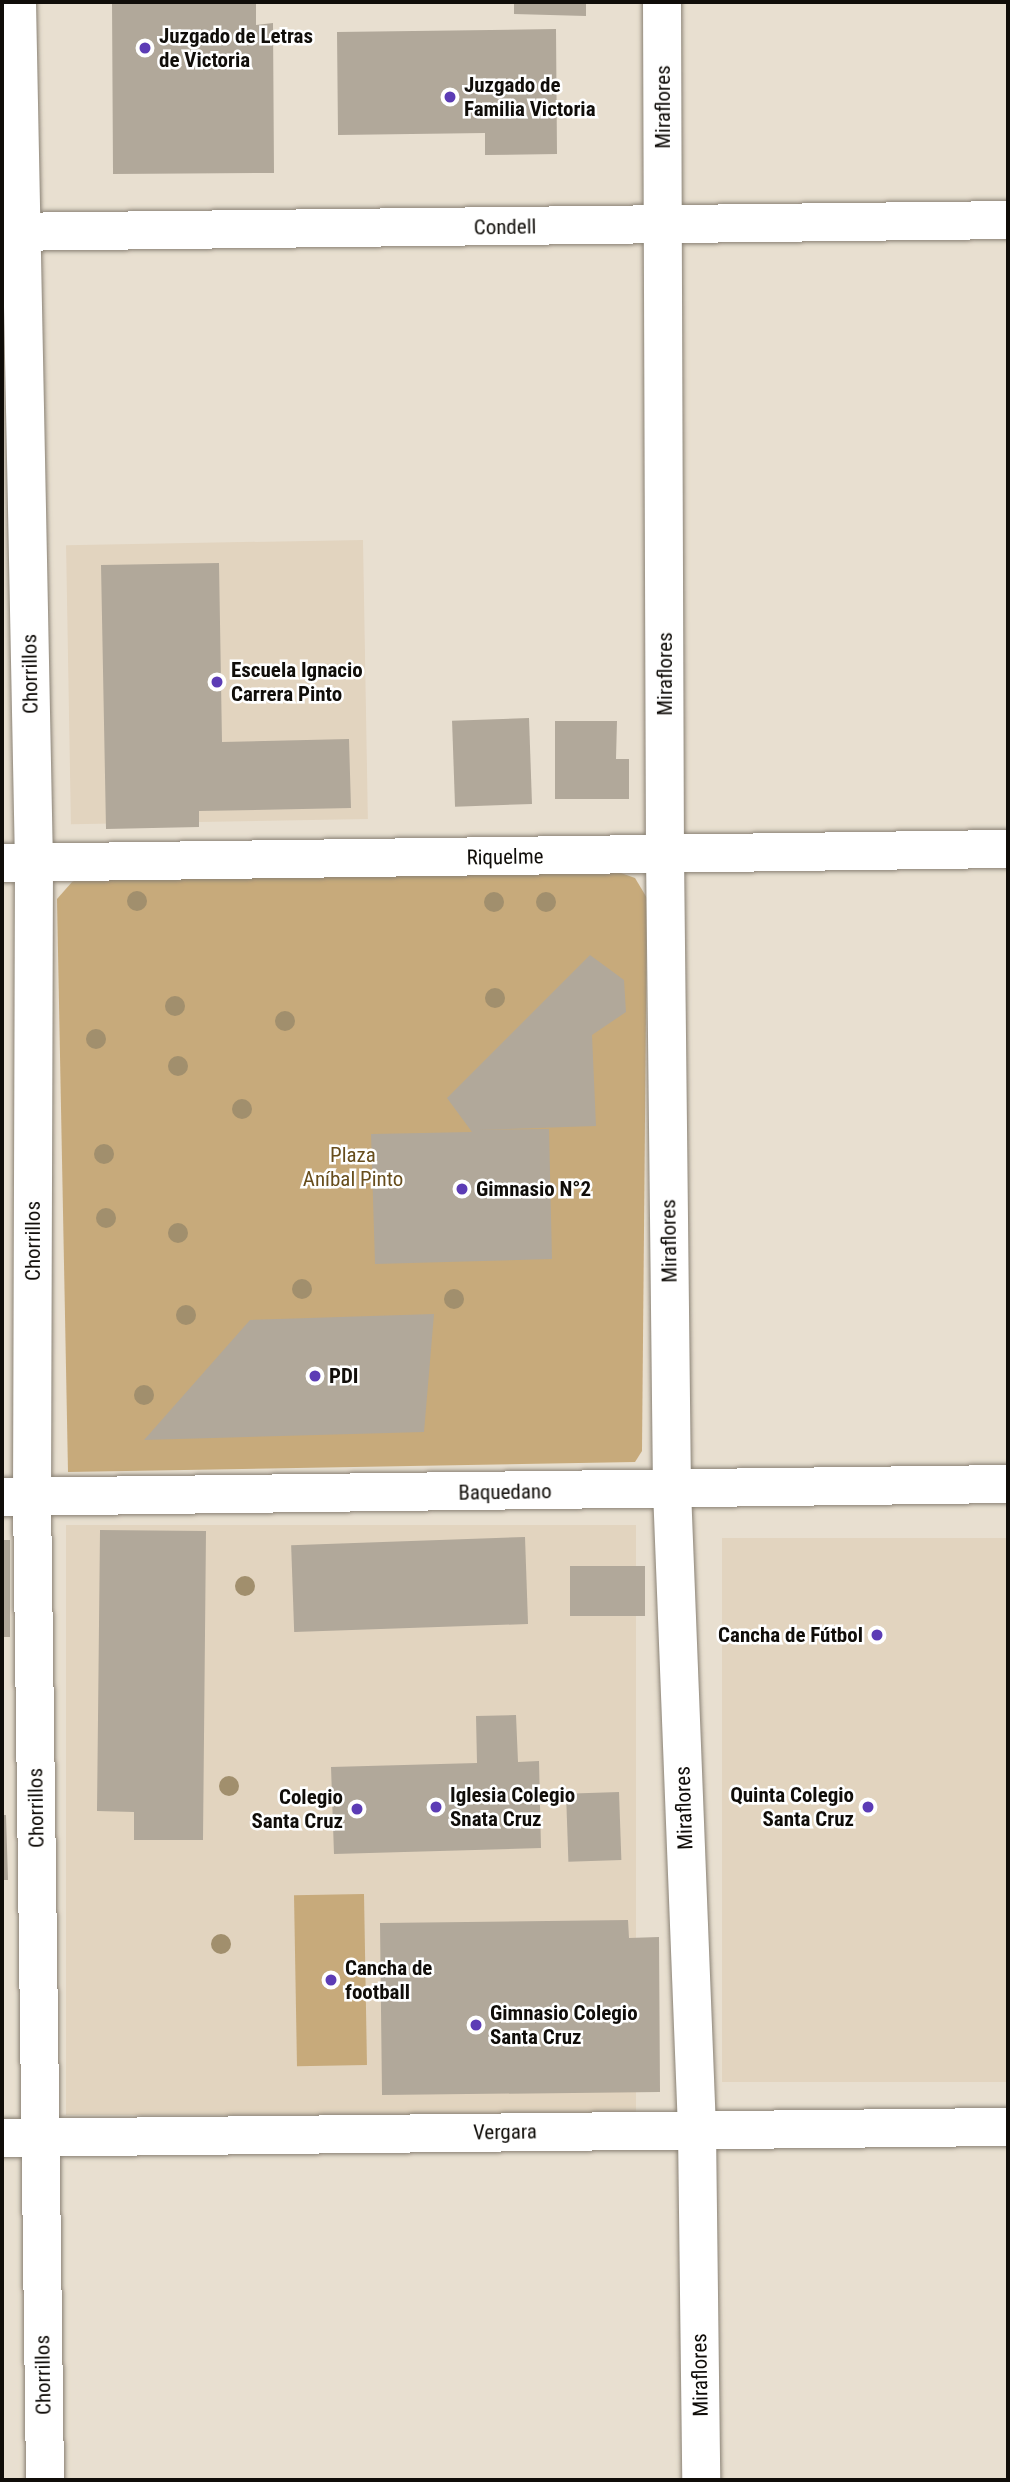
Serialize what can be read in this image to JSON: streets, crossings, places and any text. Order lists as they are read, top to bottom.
{
  "streets": {
    "street": [
      "Miraflores",
      "Condell",
      "Chorrillos",
      "Riquelme",
      "Baquedano",
      "Vergara"
    ]
  },
  "crossings": [
    ["Miraflores", "Condell"],
    ["Miraflores", "Riquelme"],
    ["Miraflores", "Baquedano"],
    ["Miraflores", "Vergara"],
    ["Condell", "Chorrillos"],
    ["Chorrillos", "Riquelme"],
    ["Chorrillos", "Baquedano"],
    ["Chorrillos", "Vergara"]
  ],
  "parks": ["Plaza Aníbal Pinto"],
  "places": [
    "Juzgado de Letras de Victoria",
    "Juzgado de Familia Victoria",
    "Escuela Ignacio Carrera Pinto",
    "Gimnasio N°2",
    "PDI",
    "Cancha de Fútbol",
    "Iglesia Colegio Snata Cruz",
    "Quinta Colegio Santa Cruz",
    "Colegio Santa Cruz",
    "Cancha de football",
    "Gimnasio Colegio Santa Cruz"
  ]
}
